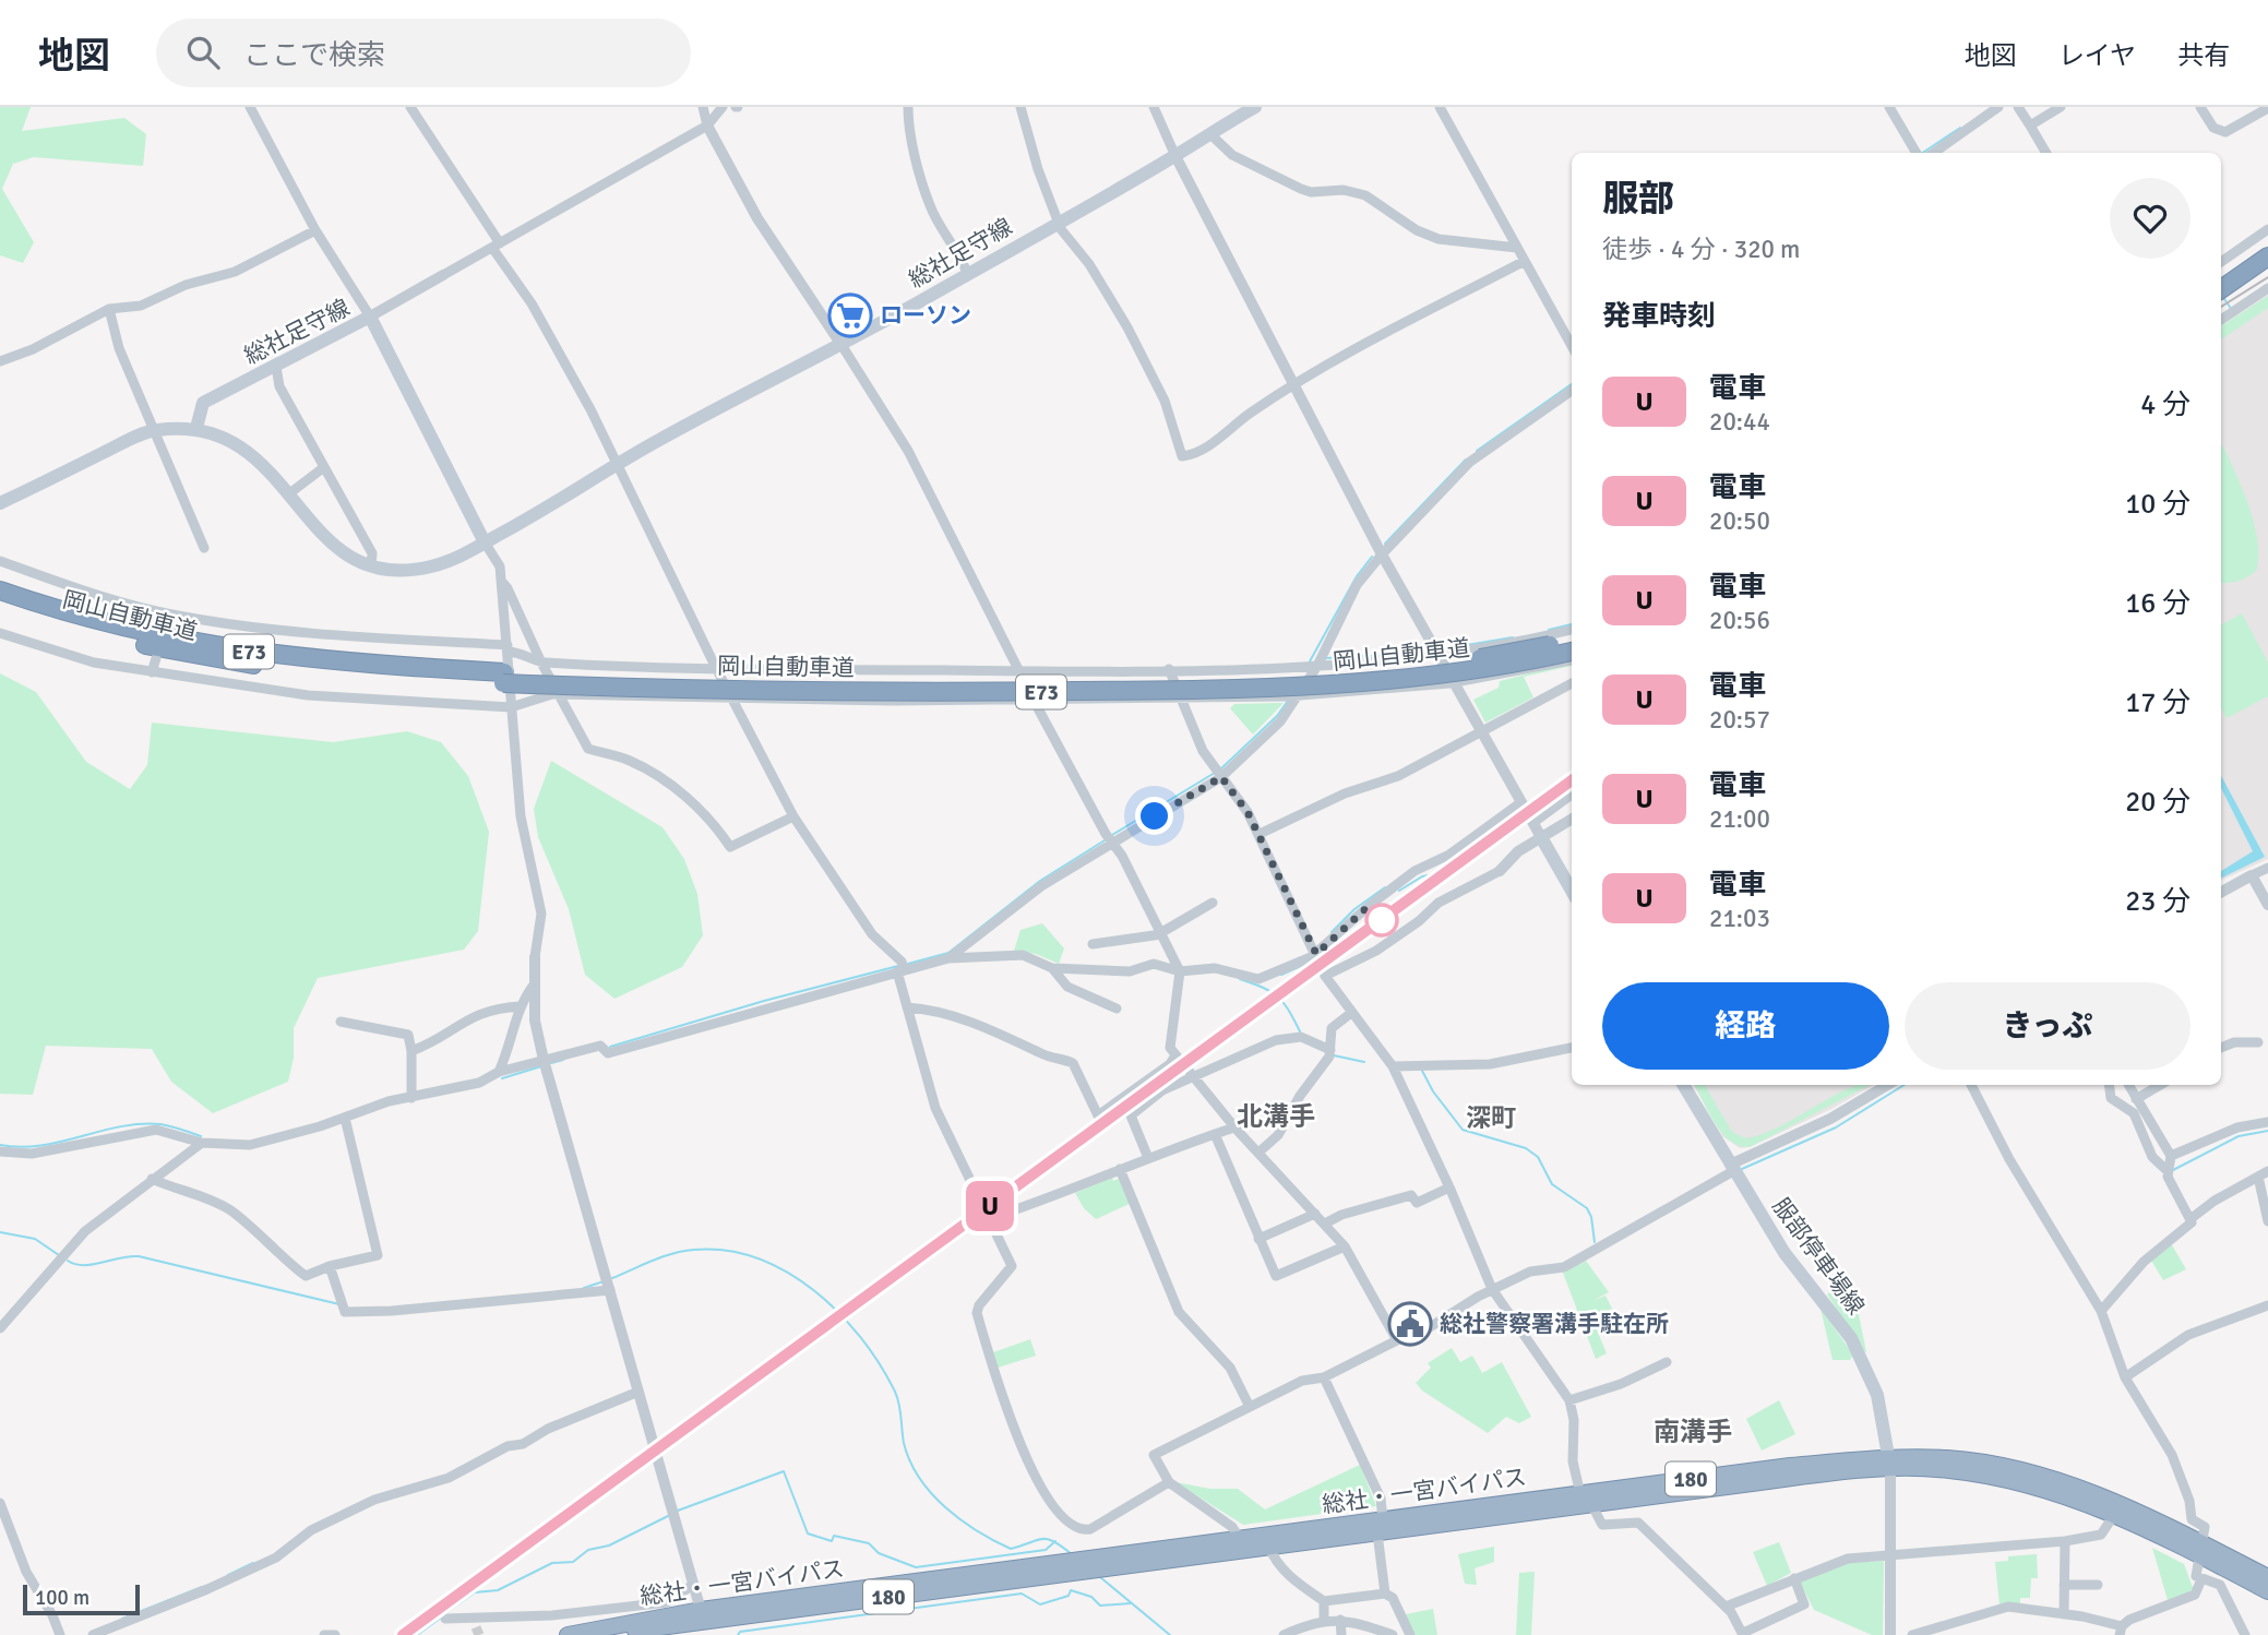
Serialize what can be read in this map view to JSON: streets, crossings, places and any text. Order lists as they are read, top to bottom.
{
  "streets": {
    "highway": [
      "岡山自動車道",
      "E73",
      "180",
      "総社・一宮バイパス"
    ],
    "main road": ["総社足守線", "服部停車場線"]
  },
  "crossings": [
    ["服部停車場線", "総社・一宮バイパス"]
  ],
  "districts": ["北溝手", "深町", "南溝手"],
  "places": {
    "supermarket": ["ローソン"],
    "public building": ["総社警察署溝手駐在所"]
  },
  "scale_bar": "100 m",
  "page": {
    "header": "地図",
    "search": "ここで検索",
    "nav": ["地図", "レイヤ", "共有"],
    "on_map": "U",
    "heading": [
      ["服部", "徒歩 · 4 分 · 320 m"],
      "発車時刻"
    ],
    "list": [
      {
        "mark": "U",
        "name": "電車",
        "note": "20:44",
        "value": "4 分"
      },
      {
        "mark": "U",
        "name": "電車",
        "note": "20:50",
        "value": "10 分"
      },
      {
        "mark": "U",
        "name": "電車",
        "note": "20:56",
        "value": "16 分"
      },
      {
        "mark": "U",
        "name": "電車",
        "note": "20:57",
        "value": "17 分"
      },
      {
        "mark": "U",
        "name": "電車",
        "note": "21:00",
        "value": "20 分"
      },
      {
        "mark": "U",
        "name": "電車",
        "note": "21:03",
        "value": "23 分"
      }
    ],
    "buttons": ["経路", "きっぷ"],
    "scale": "100 m"
  }
}
